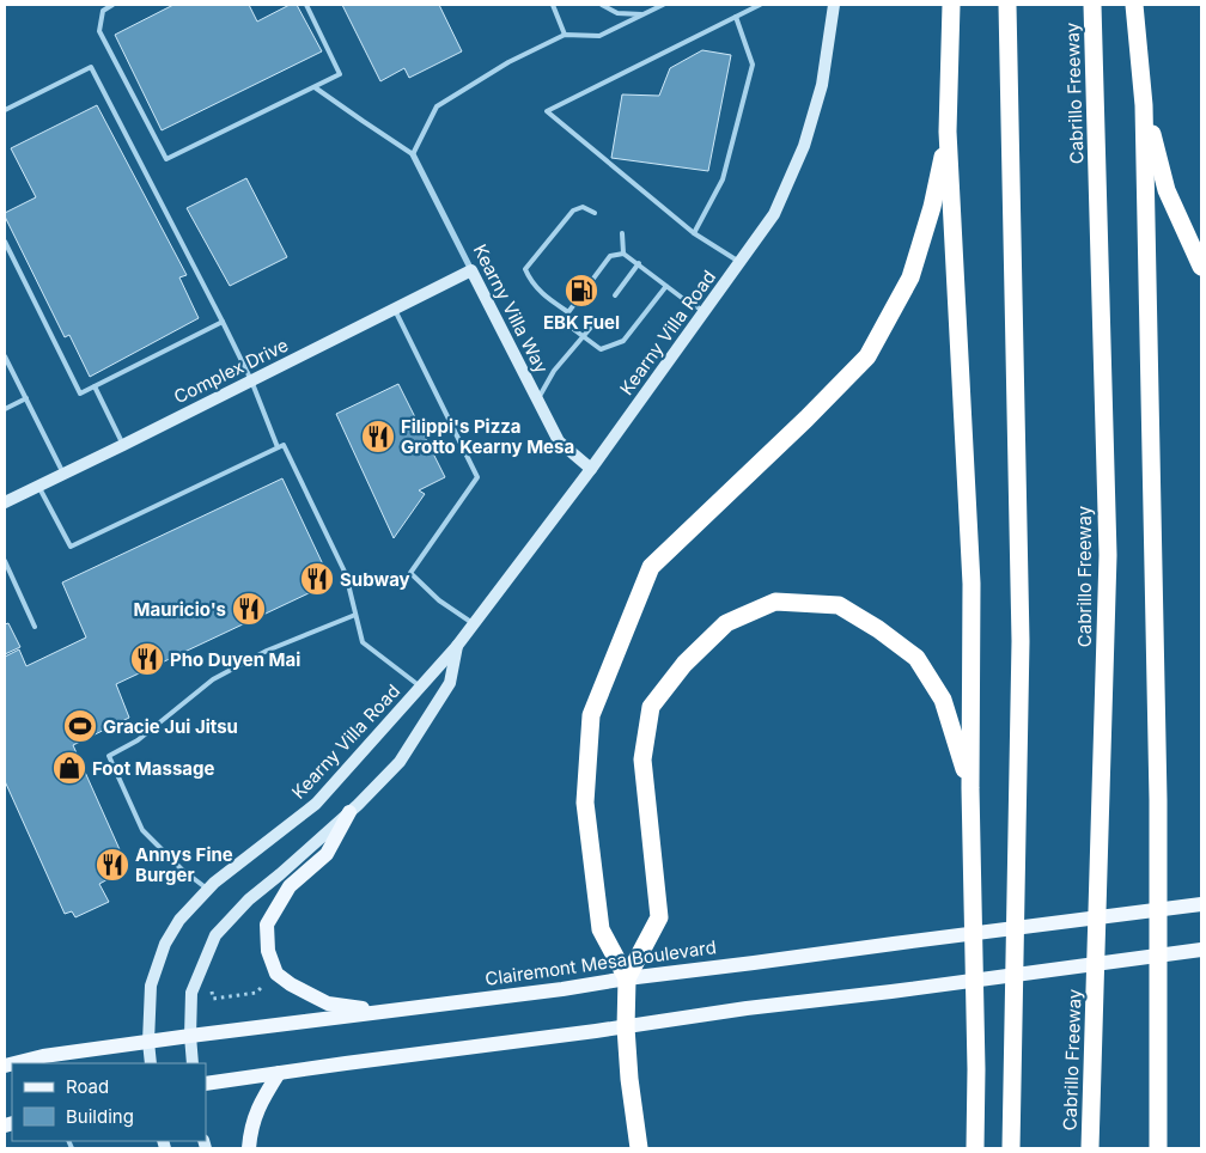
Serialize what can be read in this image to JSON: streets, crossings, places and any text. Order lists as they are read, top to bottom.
{
  "streets": {
    "highway": ["Cabrillo Freeway"],
    "main road": [
      "Kearny Villa Way",
      "Kearny Villa Road",
      "Complex Drive",
      "Clairemont Mesa Boulevard"
    ]
  },
  "crossings": [
    ["Kearny Villa Way", "Kearny Villa Road"],
    ["Kearny Villa Way", "Complex Drive"],
    ["Kearny Villa Road", "Clairemont Mesa Boulevard"]
  ],
  "places": {
    "fuel station": ["EBK Fuel"],
    "restaurant": [
      "Filippi's Pizza Grotto Kearny Mesa",
      "Subway",
      "Mauricio's",
      "Pho Duyen Mai",
      "Annys Fine Burger"
    ],
    "sports": ["Gracie Jui Jitsu"],
    "shop": ["Foot Massage"]
  },
  "legend": ["Road", "Building"]
}
